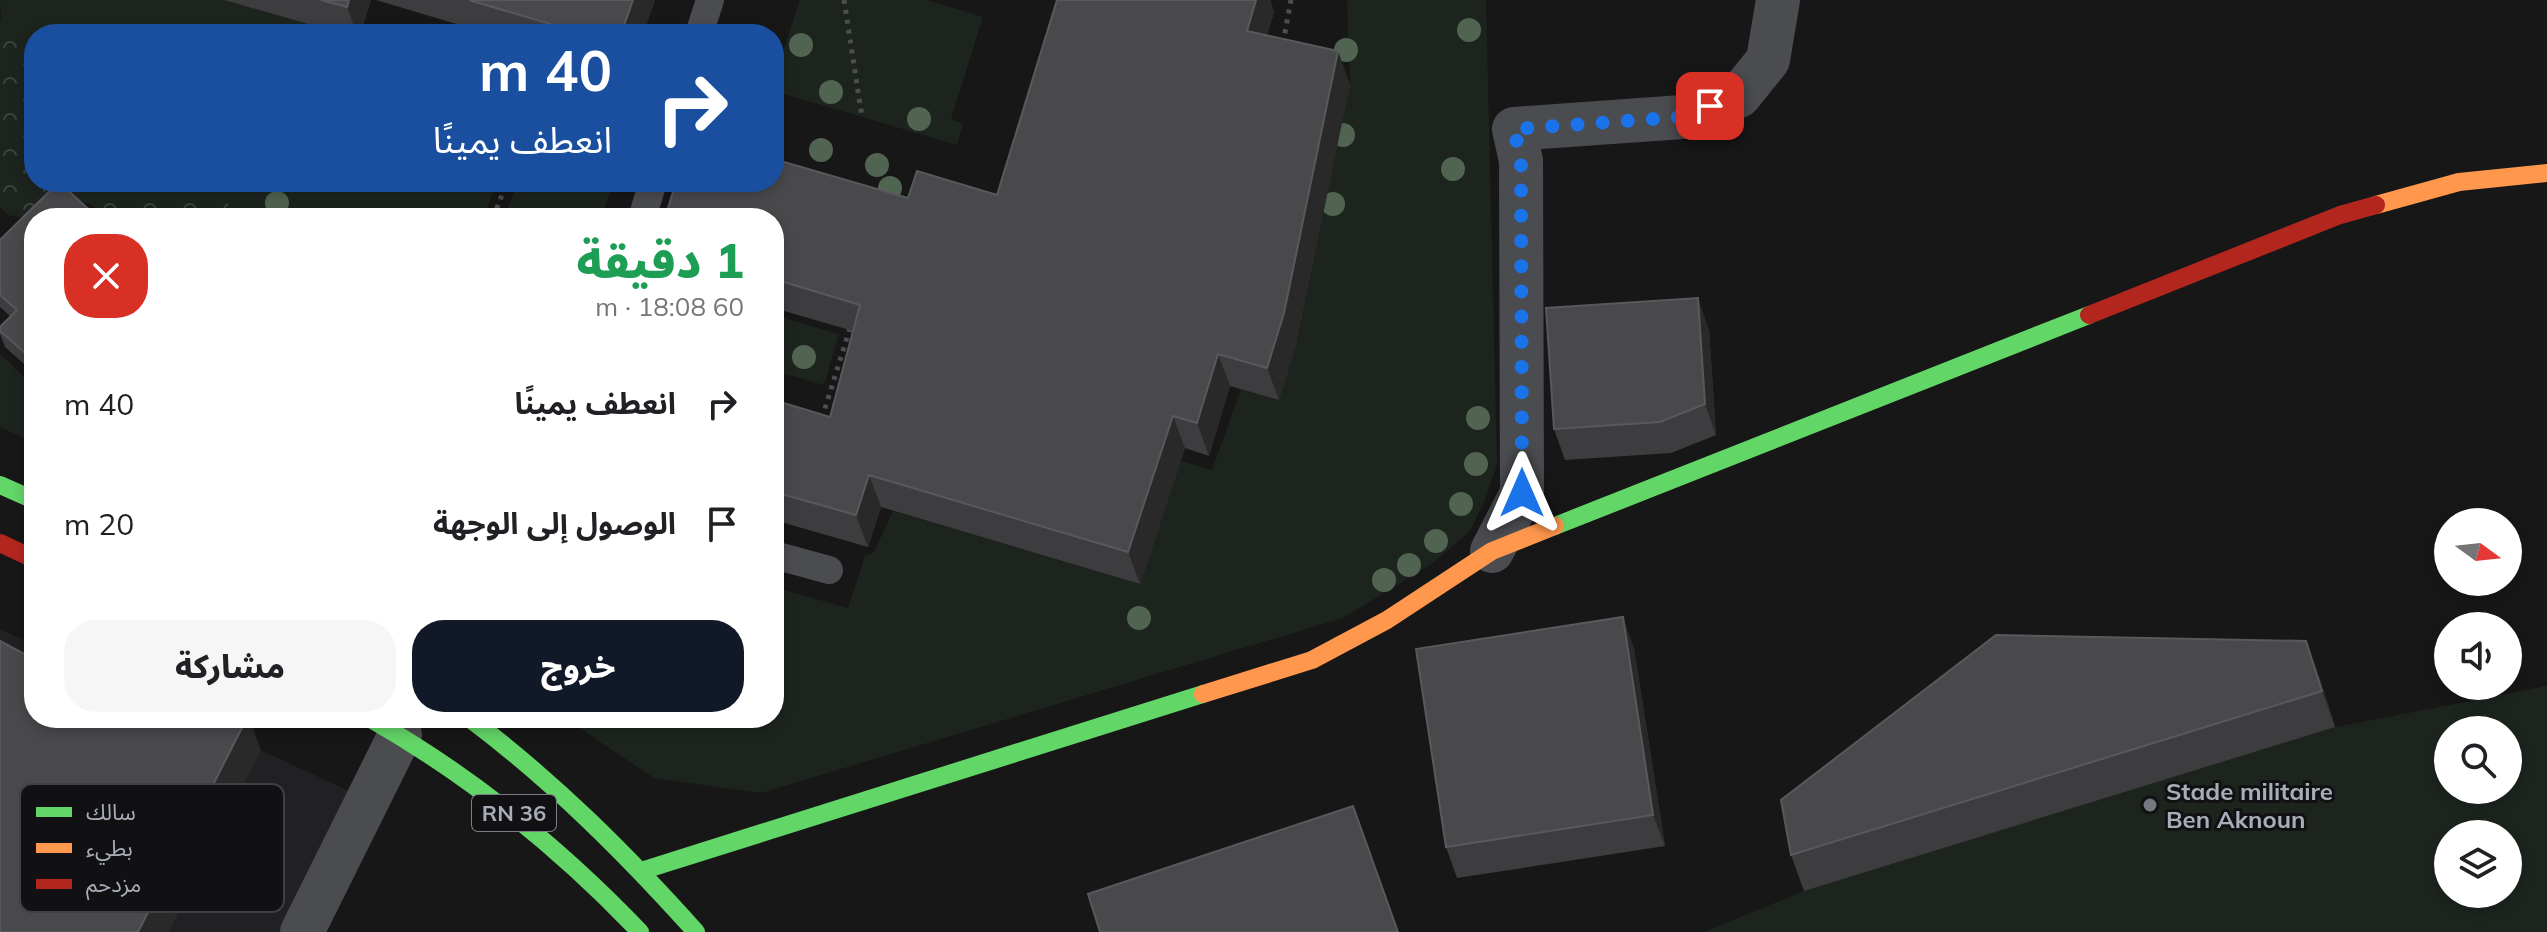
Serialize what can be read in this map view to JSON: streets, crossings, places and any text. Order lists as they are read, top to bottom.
{
  "streets": {
    "street": ["RN 36"]
  },
  "places": ["Stade militaire Ben Aknoun"],
  "legend": ["سالك", "بطيء", "مزدحم"],
  "north": "right",
  "page": {
    "turn": ["40 m", "انعطف يمينًا"],
    "heading": ["1 دقيقة", "60 m · 18:08"],
    "list": [
      {
        "name": "انعطف يمينًا",
        "value": "40 m"
      },
      {
        "name": "الوصول إلى الوجهة",
        "value": "20 m"
      }
    ],
    "buttons": ["خروج", "مشاركة"]
  }
}
